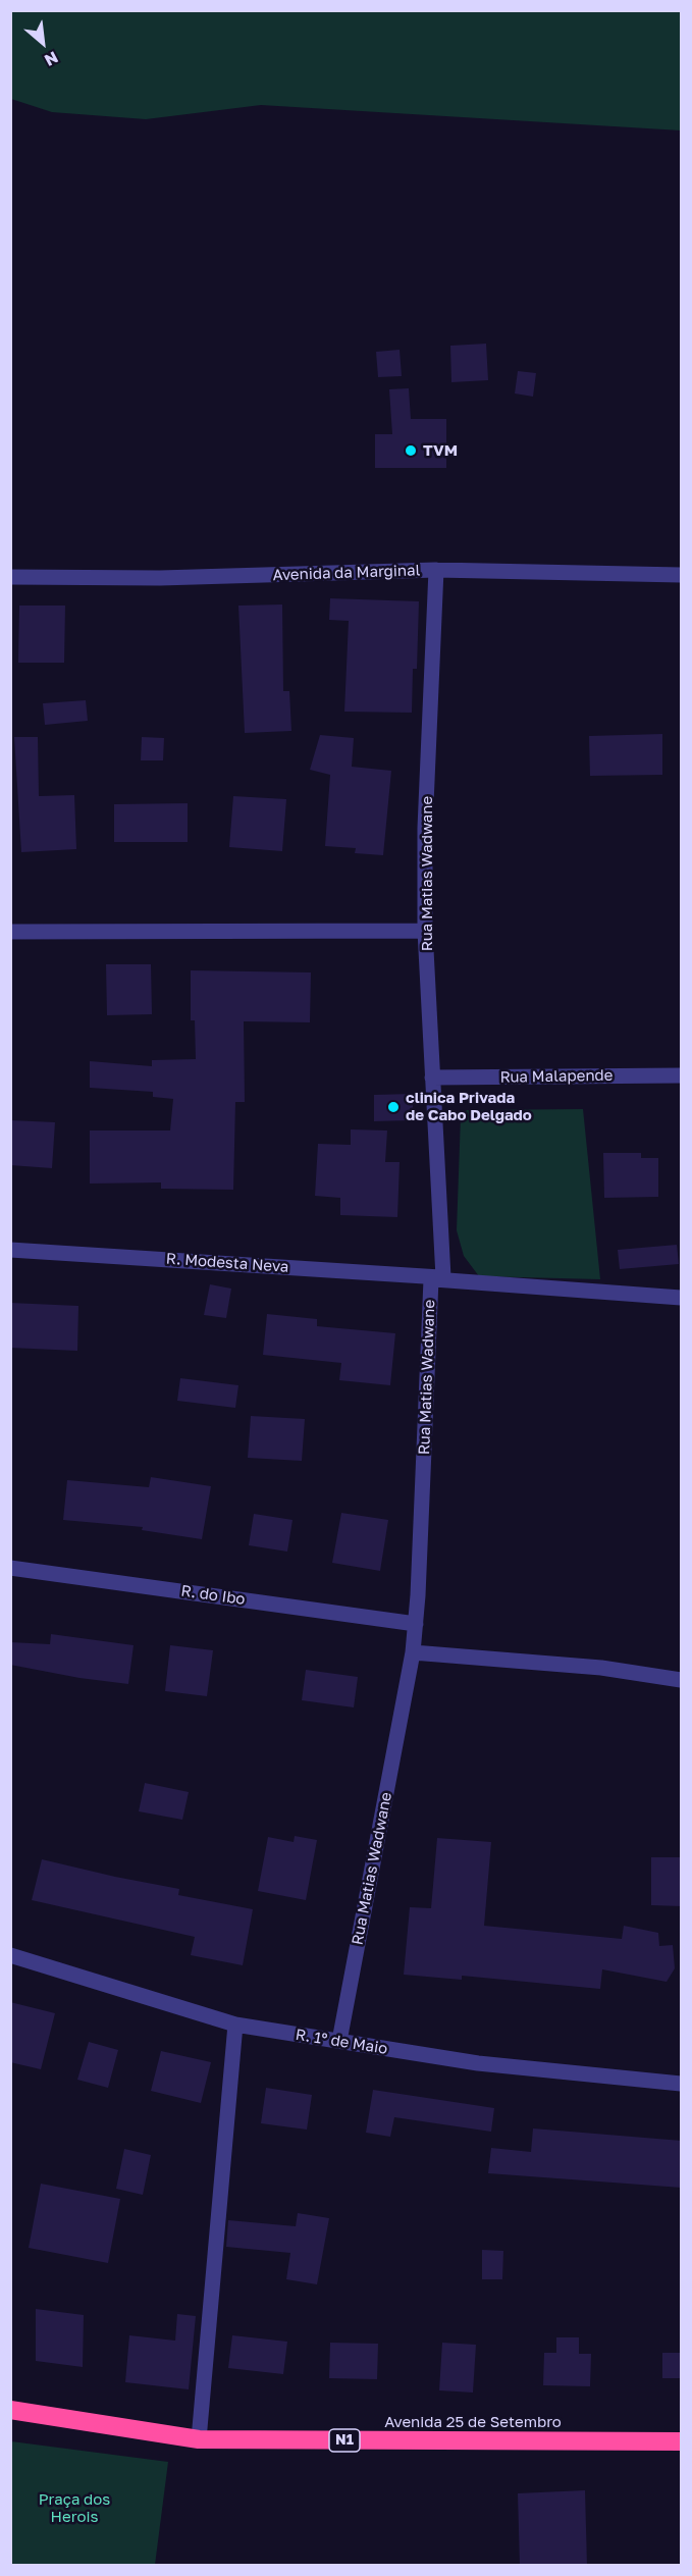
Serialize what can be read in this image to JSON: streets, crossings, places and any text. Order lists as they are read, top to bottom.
{
  "streets": {
    "highway": ["Avenida 25 de Setembro", "N1"],
    "street": [
      "Avenida da Marginal",
      "Rua Matias Wadwane",
      "Rua Malapende",
      "R. Modesta Neva",
      "R. do Ibo",
      "R. 1º de Maio"
    ]
  },
  "crossings": [
    ["Avenida da Marginal", "Rua Matias Wadwane"],
    ["Rua Matias Wadwane", "Rua Malapende"],
    ["Rua Matias Wadwane", "R. Modesta Neva"],
    ["Rua Matias Wadwane", "R. do Ibo"],
    ["Rua Matias Wadwane", "R. 1º de Maio"]
  ],
  "parks": ["Praça dos Herois"],
  "places": ["TVM", "clinica Privada de Cabo Delgado"],
  "north": "bottom right"
}
